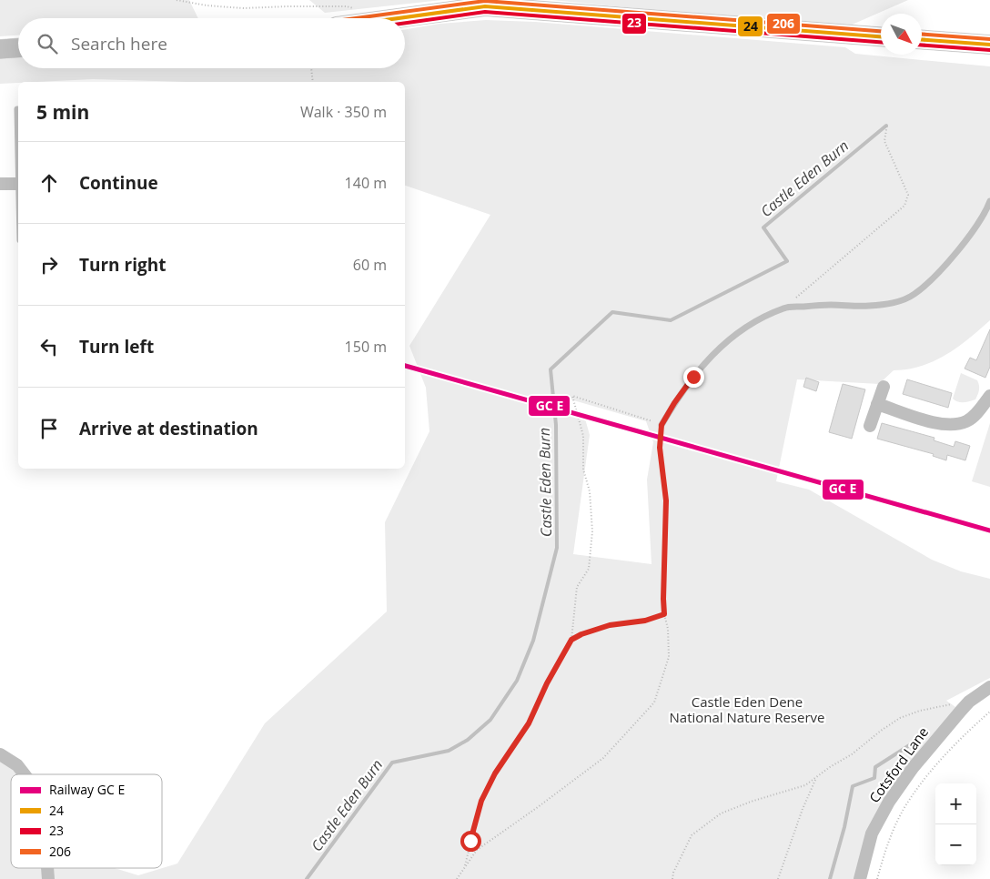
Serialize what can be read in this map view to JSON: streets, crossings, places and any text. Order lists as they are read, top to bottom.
{
  "streets": {
    "street": ["Cotsford Lane"]
  },
  "water": ["Castle Eden Burn"],
  "parks": ["Castle Eden Dene National Nature Reserve"],
  "lines": ["transit line 206", "transit line 24", "transit line 23"],
  "legend": [
    "Railway GC E",
    "24",
    "23",
    "206"
  ],
  "north": "bottom right",
  "page": {
    "search": "Search here",
    "heading": ["5 min", "Walk · 350 m"],
    "list": [
      ["Continue", "140 m"],
      ["Turn right", "60 m"],
      ["Turn left", "150 m"],
      "Arrive at destination"
    ],
    "map_buttons": ["+", "−"]
  }
}
